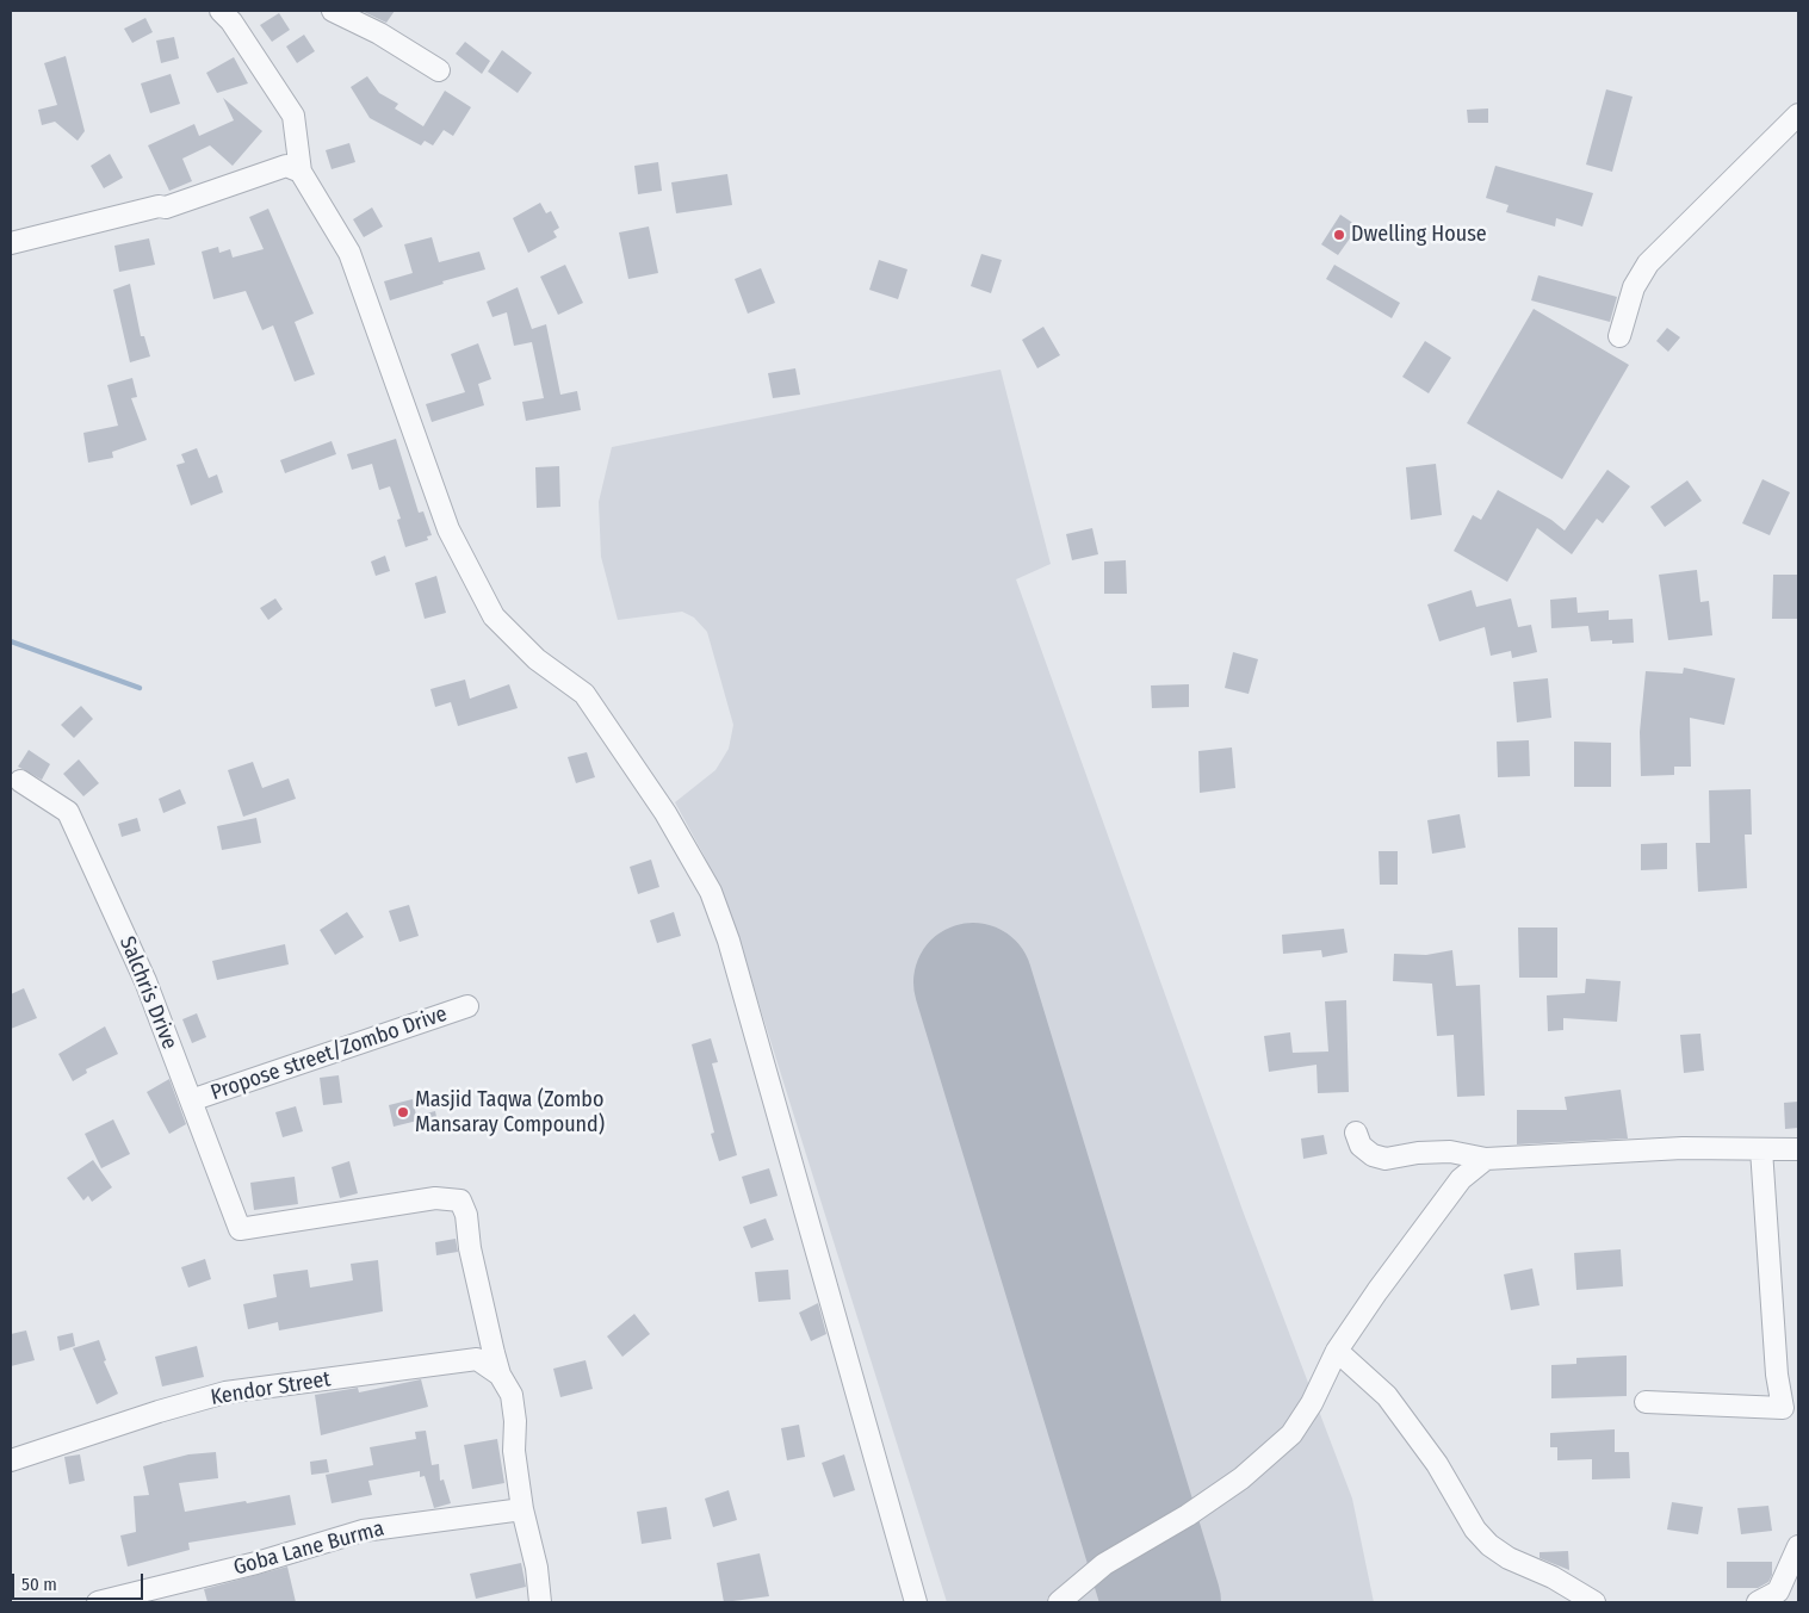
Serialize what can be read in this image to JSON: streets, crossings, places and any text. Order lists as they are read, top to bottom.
{
  "streets": {
    "street": [
      "Salchris Drive",
      "Propose street/Zombo Drive",
      "Kendor Street",
      "Goba Lane Burma"
    ]
  },
  "crossings": [
    ["Salchris Drive", "Propose street/Zombo Drive"],
    ["Salchris Drive", "Kendor Street"]
  ],
  "places": ["Dwelling House", "Masjid Taqwa (Zombo Mansaray Compound)"],
  "scale_bar": "50 m"
}
